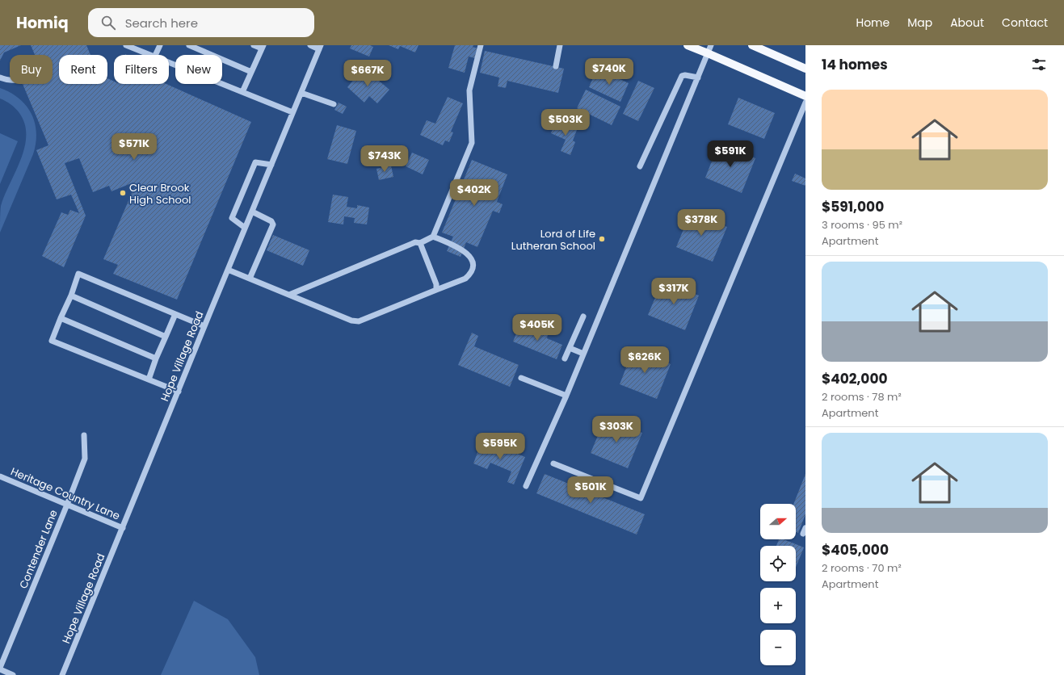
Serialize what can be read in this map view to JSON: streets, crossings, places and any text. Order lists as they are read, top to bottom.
{
  "streets": {
    "street": ["Hope Village Road", "Heritage Country Lane", "Contender Lane"]
  },
  "crossings": [
    ["Hope Village Road", "Heritage Country Lane"],
    ["Heritage Country Lane", "Contender Lane"]
  ],
  "places": ["Clear Brook High School", "Lord of Life Lutheran School"],
  "north": "right",
  "page": {
    "header": "Homiq",
    "search": "Search here",
    "nav": [
      "Home",
      "Map",
      "About",
      "Contact"
    ],
    "heading": "14 homes",
    "chip": [
      "Buy",
      "Rent",
      "Filters",
      "New"
    ],
    "price": [
      "$740K",
      "$667K",
      "$503K",
      "$571K",
      "$591K",
      "$743K",
      "$402K",
      "$378K",
      "$317K",
      "$405K",
      "$626K",
      "$303K",
      "$595K",
      "$501K"
    ],
    "list": [
      {
        "name": "$591,000",
        "note": "3 rooms · 95 m² · Apartment"
      },
      {
        "name": "$402,000",
        "note": "2 rooms · 78 m² · Apartment"
      },
      {
        "name": "$405,000",
        "note": "2 rooms · 70 m² · Apartment"
      }
    ],
    "map_buttons": ["+", "−"]
  }
}
